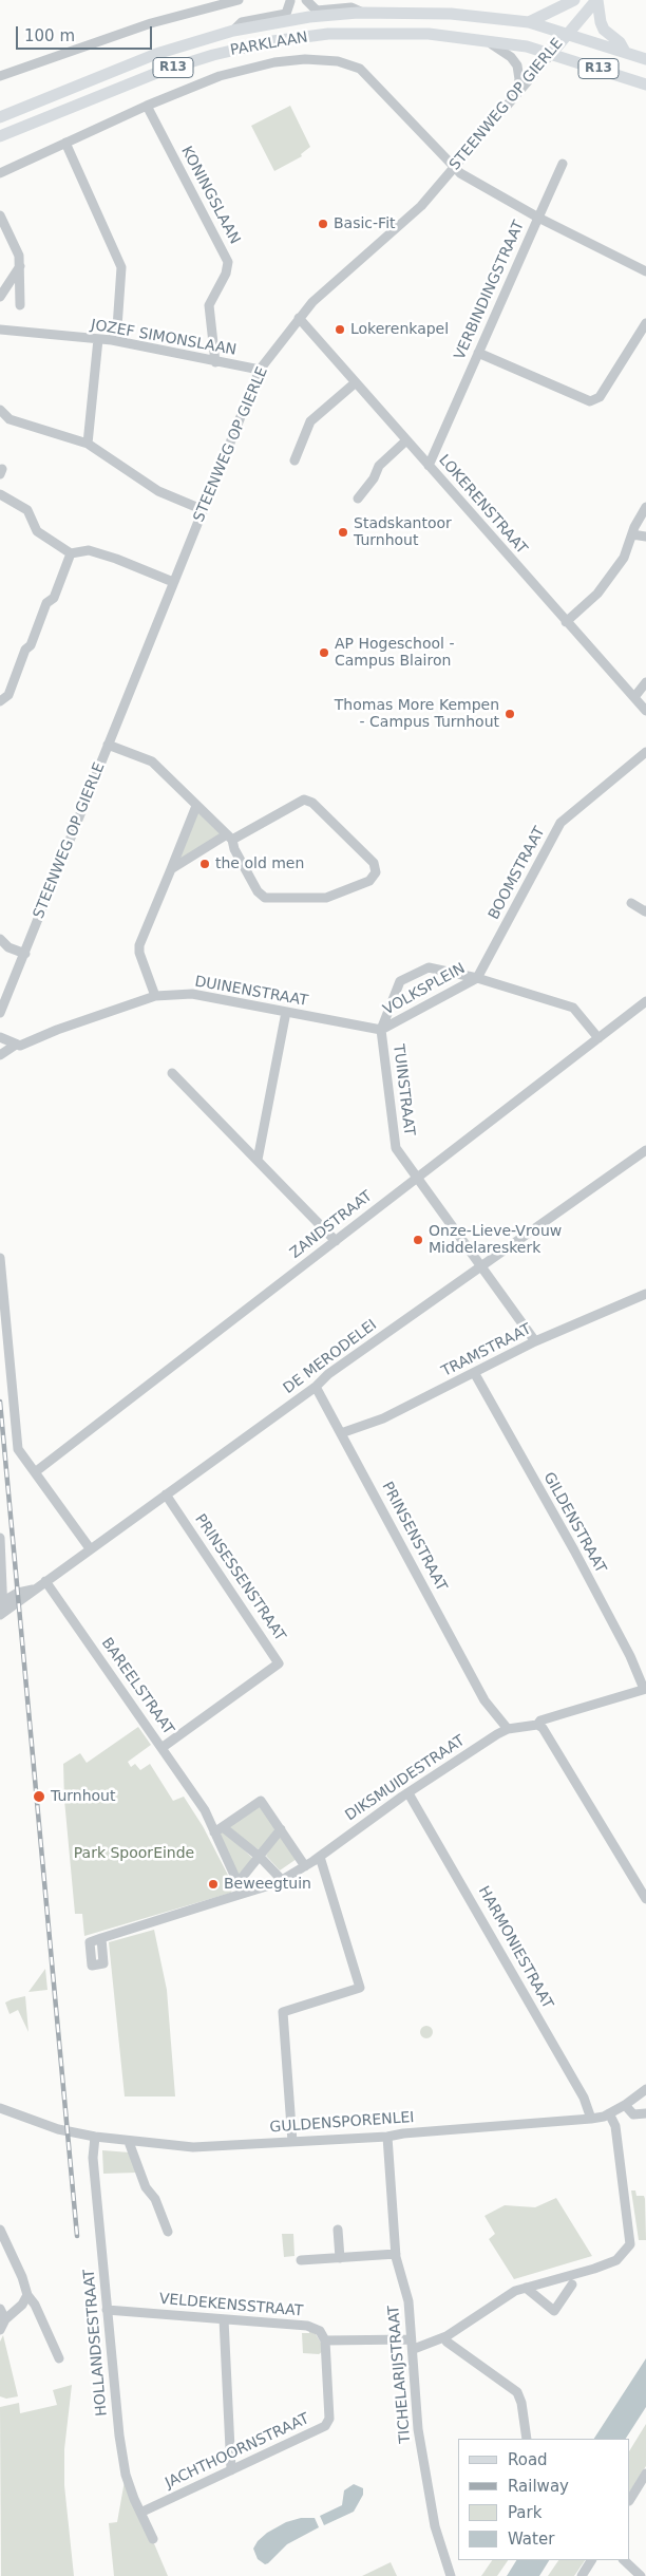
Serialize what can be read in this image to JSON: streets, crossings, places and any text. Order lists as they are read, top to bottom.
{
  "streets": {
    "main road": ["PARKLAAN", "R13", "STEENWEG OP GIERLE"],
    "street": [
      "KONINGSLAAN",
      "VERBINDINGSTRAAT",
      "JOZEF SIMONSLAAN",
      "LOKERENSTRAAT",
      "BOOMSTRAAT",
      "VOLKSPLEIN",
      "DUINENSTRAAT",
      "TUINSTRAAT",
      "ZANDSTRAAT",
      "TRAMSTRAAT",
      "DE MERODELEI",
      "GILDENSTRAAT",
      "PRINSENSTRAAT",
      "PRINSESSENSTRAAT",
      "BAREELSTRAAT",
      "DIKSMUIDESTRAAT",
      "HARMONIESTRAAT",
      "GULDENSPORENLEI",
      "VELDEKENSSTRAAT",
      "HOLLANDSESTRAAT",
      "TICHELARIJSTRAAT",
      "JACHTHOORNSTRAAT"
    ]
  },
  "crossings": [
    ["PARKLAAN", "R13"],
    ["PARKLAAN", "STEENWEG OP GIERLE"],
    ["R13", "STEENWEG OP GIERLE"],
    ["STEENWEG OP GIERLE", "VERBINDINGSTRAAT"],
    ["STEENWEG OP GIERLE", "JOZEF SIMONSLAAN"],
    ["STEENWEG OP GIERLE", "LOKERENSTRAAT"],
    ["KONINGSLAAN", "VERBINDINGSTRAAT"],
    ["KONINGSLAAN", "JOZEF SIMONSLAAN"],
    ["VERBINDINGSTRAAT", "LOKERENSTRAAT"],
    ["BOOMSTRAAT", "VOLKSPLEIN"],
    ["VOLKSPLEIN", "DUINENSTRAAT"],
    ["VOLKSPLEIN", "TUINSTRAAT"],
    ["DUINENSTRAAT", "TUINSTRAAT"],
    ["TUINSTRAAT", "ZANDSTRAAT"],
    ["TUINSTRAAT", "TRAMSTRAAT"],
    ["TUINSTRAAT", "DE MERODELEI"],
    ["TRAMSTRAAT", "GILDENSTRAAT"],
    ["TRAMSTRAAT", "PRINSENSTRAAT"],
    ["DE MERODELEI", "PRINSENSTRAAT"],
    ["DE MERODELEI", "PRINSESSENSTRAAT"],
    ["DE MERODELEI", "BAREELSTRAAT"],
    ["PRINSENSTRAAT", "DIKSMUIDESTRAAT"],
    ["PRINSESSENSTRAAT", "BAREELSTRAAT"],
    ["BAREELSTRAAT", "DIKSMUIDESTRAAT"],
    ["DIKSMUIDESTRAAT", "HARMONIESTRAAT"],
    ["HARMONIESTRAAT", "GULDENSPORENLEI"],
    ["GULDENSPORENLEI", "HOLLANDSESTRAAT"],
    ["GULDENSPORENLEI", "TICHELARIJSTRAAT"],
    ["VELDEKENSSTRAAT", "HOLLANDSESTRAAT"],
    ["VELDEKENSSTRAAT", "JACHTHOORNSTRAAT"],
    ["HOLLANDSESTRAAT", "JACHTHOORNSTRAAT"]
  ],
  "parks": ["Park SpoorEinde"],
  "places": [
    "Basic-Fit",
    "Lokerenkapel",
    "Stadskantoor Turnhout",
    "AP Hogeschool - Campus Blairon",
    "Thomas More Kempen - Campus Turnhout",
    "the old men",
    "Onze-Lieve-Vrouw Middelareskerk",
    "Turnhout",
    "Beweegtuin"
  ],
  "legend": [
    "Road",
    "Railway",
    "Park",
    "Water"
  ],
  "scale_bar": "100 m"
}
